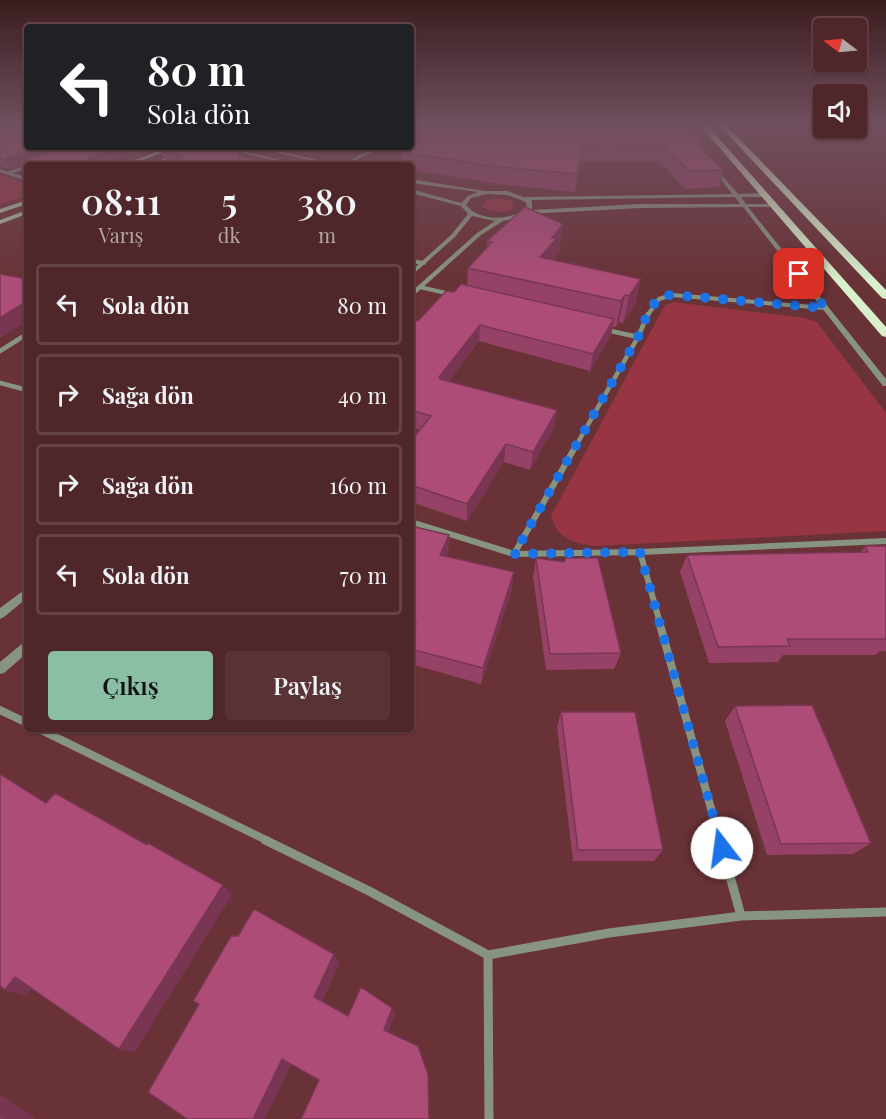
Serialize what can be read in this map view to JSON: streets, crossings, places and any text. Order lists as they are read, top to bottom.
{
  "north": "left",
  "page": {
    "turn": ["80 m", "Sola dön"],
    "eta": [
      "08:11",
      "Varış",
      "5",
      "dk",
      "380",
      "m"
    ],
    "list": [
      {
        "name": "Sola dön",
        "value": "80 m"
      },
      {
        "name": "Sağa dön",
        "value": "40 m"
      },
      {
        "name": "Sağa dön",
        "value": "160 m"
      },
      {
        "name": "Sola dön",
        "value": "70 m"
      }
    ],
    "buttons": ["Çıkış", "Paylaş"]
  }
}
